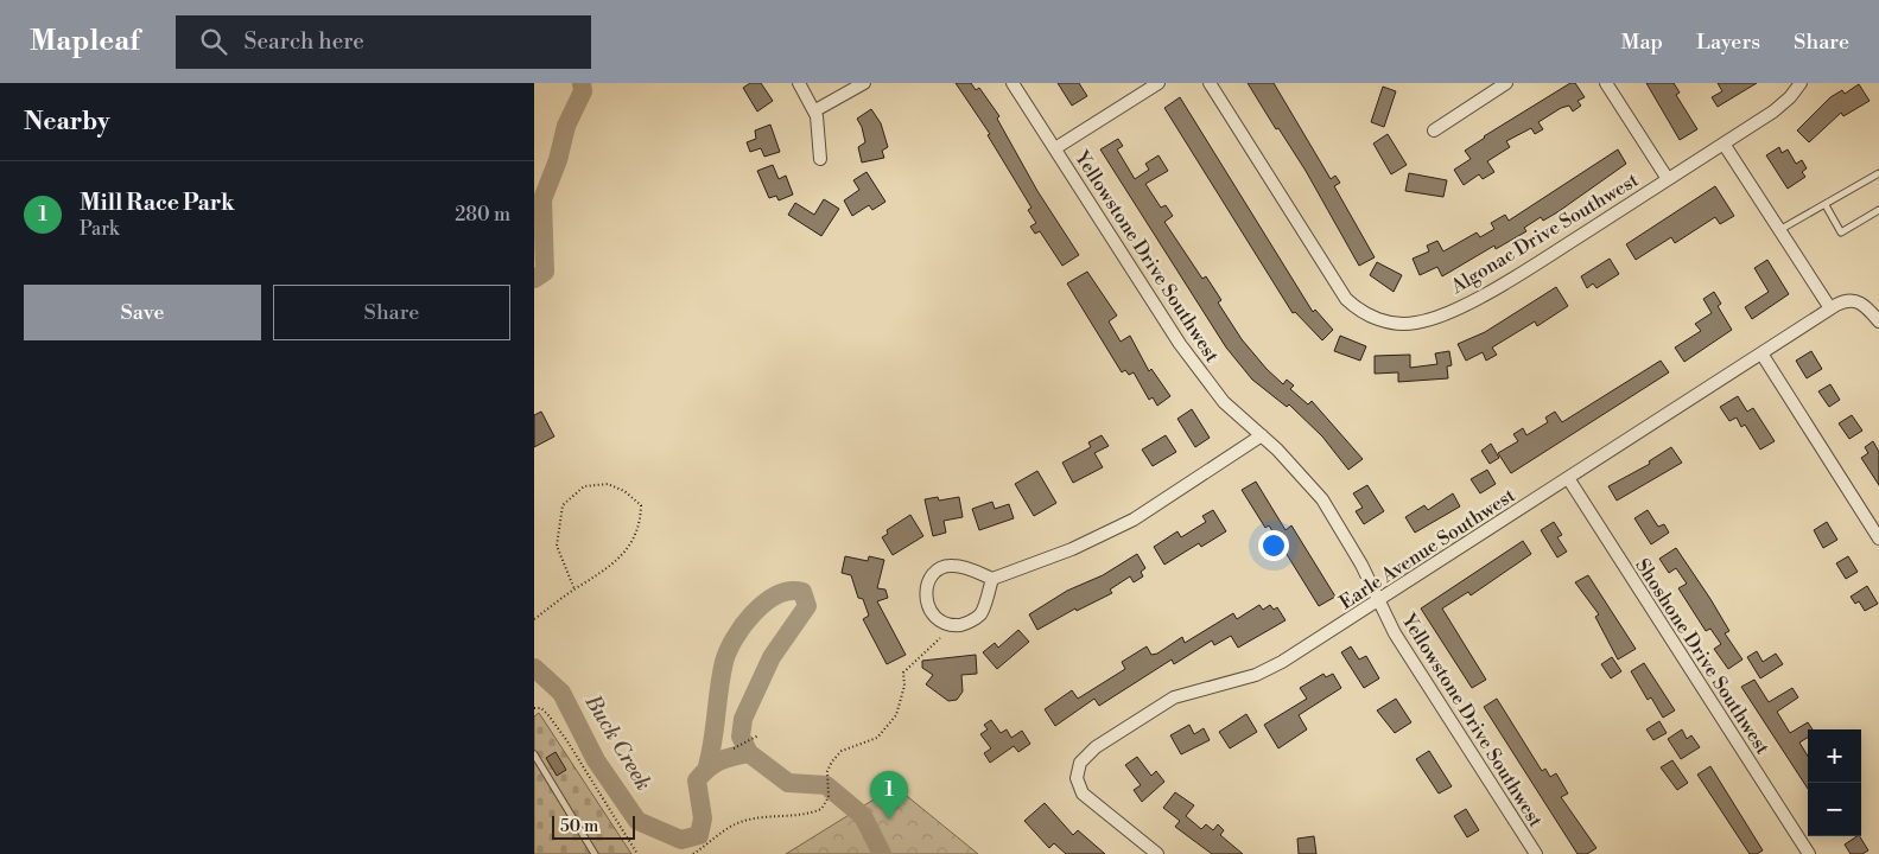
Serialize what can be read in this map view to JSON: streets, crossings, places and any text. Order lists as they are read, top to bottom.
{
  "streets": {
    "street": [
      "Algonac Drive Southwest",
      "Yellowstone Drive Southwest",
      "Earle Avenue Southwest",
      "Shoshone Drive Southwest"
    ]
  },
  "crossings": [
    ["Yellowstone Drive Southwest", "Earle Avenue Southwest"],
    ["Earle Avenue Southwest", "Shoshone Drive Southwest"]
  ],
  "water": ["Buck Creek"],
  "scale_bar": "50 m",
  "page": {
    "header": "Mapleaf",
    "search": "Search here",
    "nav": ["Map", "Layers", "Share"],
    "heading": "Nearby",
    "list": [
      {
        "mark": "1",
        "name": "Mill Race Park",
        "note": "Park",
        "value": "280 m"
      }
    ],
    "buttons": ["Save", "Share"],
    "map_buttons": ["+", "−"],
    "pins": "1",
    "scale": "50 m"
  }
}
